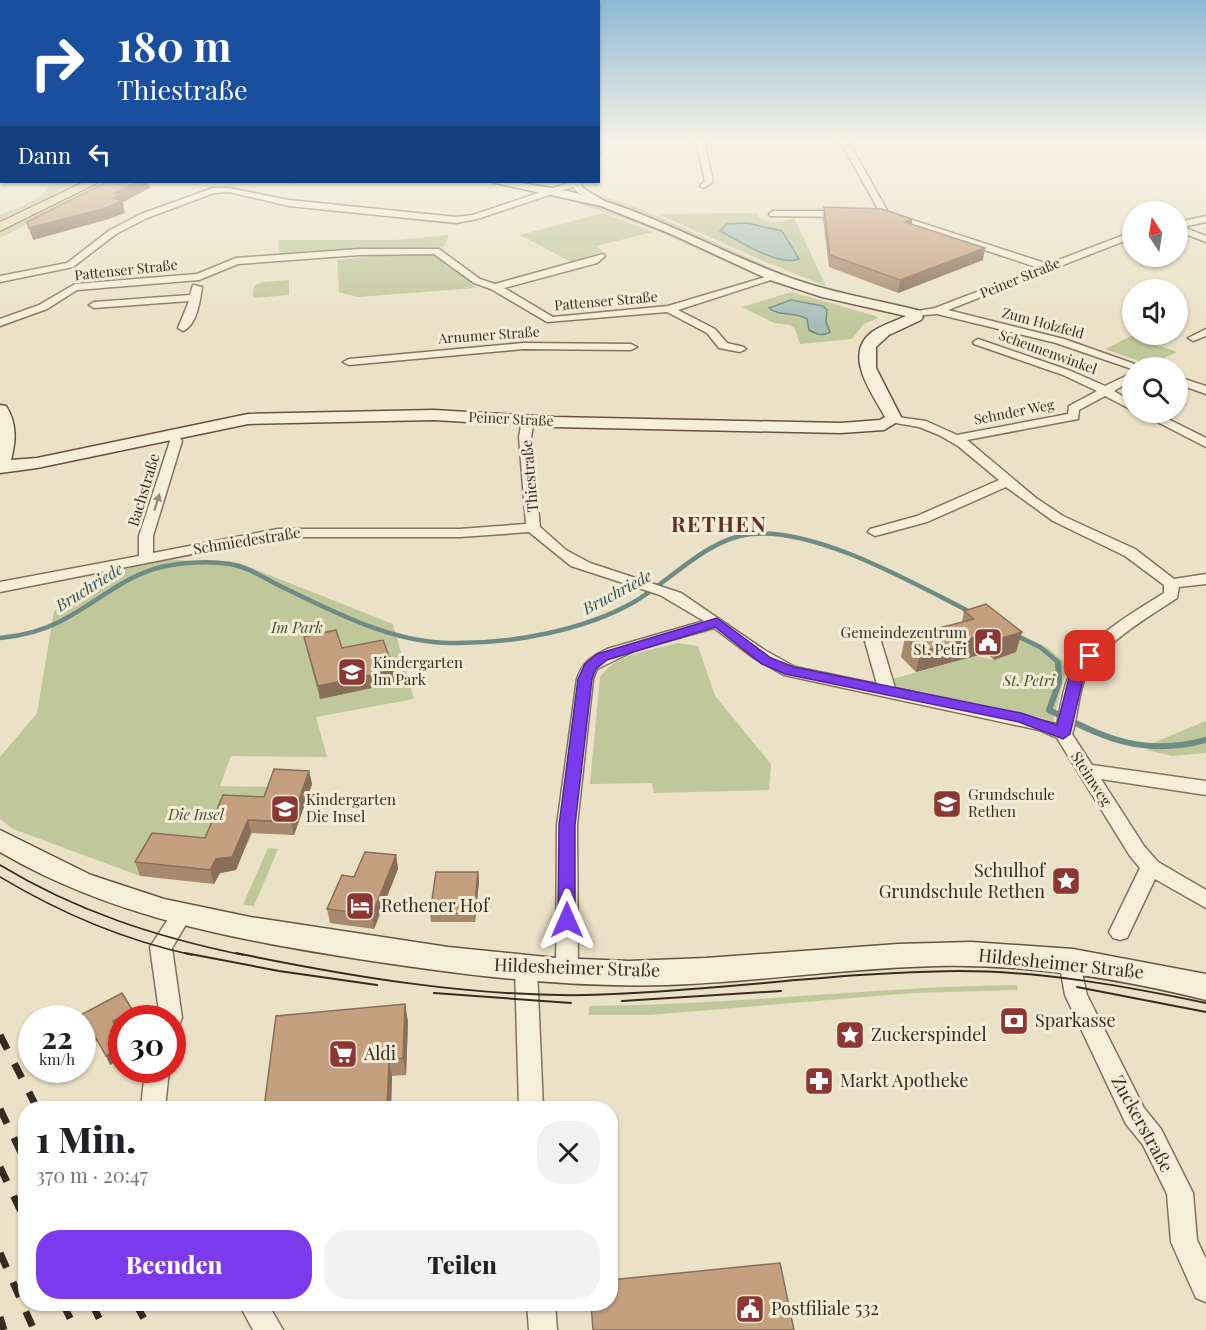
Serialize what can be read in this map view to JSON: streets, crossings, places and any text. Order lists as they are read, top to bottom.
{
  "streets": {
    "street": [
      "Pattenser Straße",
      "Peiner Straße",
      "Zum Holzfeld",
      "Arnumer Straße",
      "Scheunenwinkel",
      "Sehnder Weg",
      "Thiestraße",
      "Bachstraße",
      "Schmiedestraße",
      "Steinweg",
      "Hildesheimer Straße",
      "Zuckerstraße"
    ]
  },
  "crossings": [
    ["Peiner Straße", "Zum Holzfeld"],
    ["Peiner Straße", "Thiestraße"],
    ["Peiner Straße", "Bachstraße"],
    ["Scheunenwinkel", "Sehnder Weg"],
    ["Thiestraße", "Schmiedestraße"],
    ["Thiestraße", "Steinweg"],
    ["Bachstraße", "Schmiedestraße"],
    ["Hildesheimer Straße", "Zuckerstraße"]
  ],
  "one_way": ["Bachstraße"],
  "districts": ["RETHEN"],
  "water": ["Bruchriede"],
  "parks": ["Im Park", "St. Petri", "Die Insel"],
  "places": {
    "public building": ["Gemeindezentrum St. Petri", "Postfiliale 532"],
    "school or university": ["Kindergarten Im Park", "Grundschule Rethen", "Kindergarten Die Insel"],
    "place": ["Schulhof Grundschule Rethen", "Zuckerspindel"],
    "hotel": ["Rethener Hof"],
    "bank": ["Sparkasse"],
    "supermarket": ["Aldi"],
    "pharmacy": ["Markt Apotheke"]
  },
  "north": "top",
  "page": {
    "turn": ["180 m", "Thiestraße"],
    "then": "Dann",
    "speed": "22 km/h",
    "limit": "30",
    "heading": ["1 Min.", "370 m · 20:47"],
    "buttons": ["Beenden", "Teilen"]
  }
}
